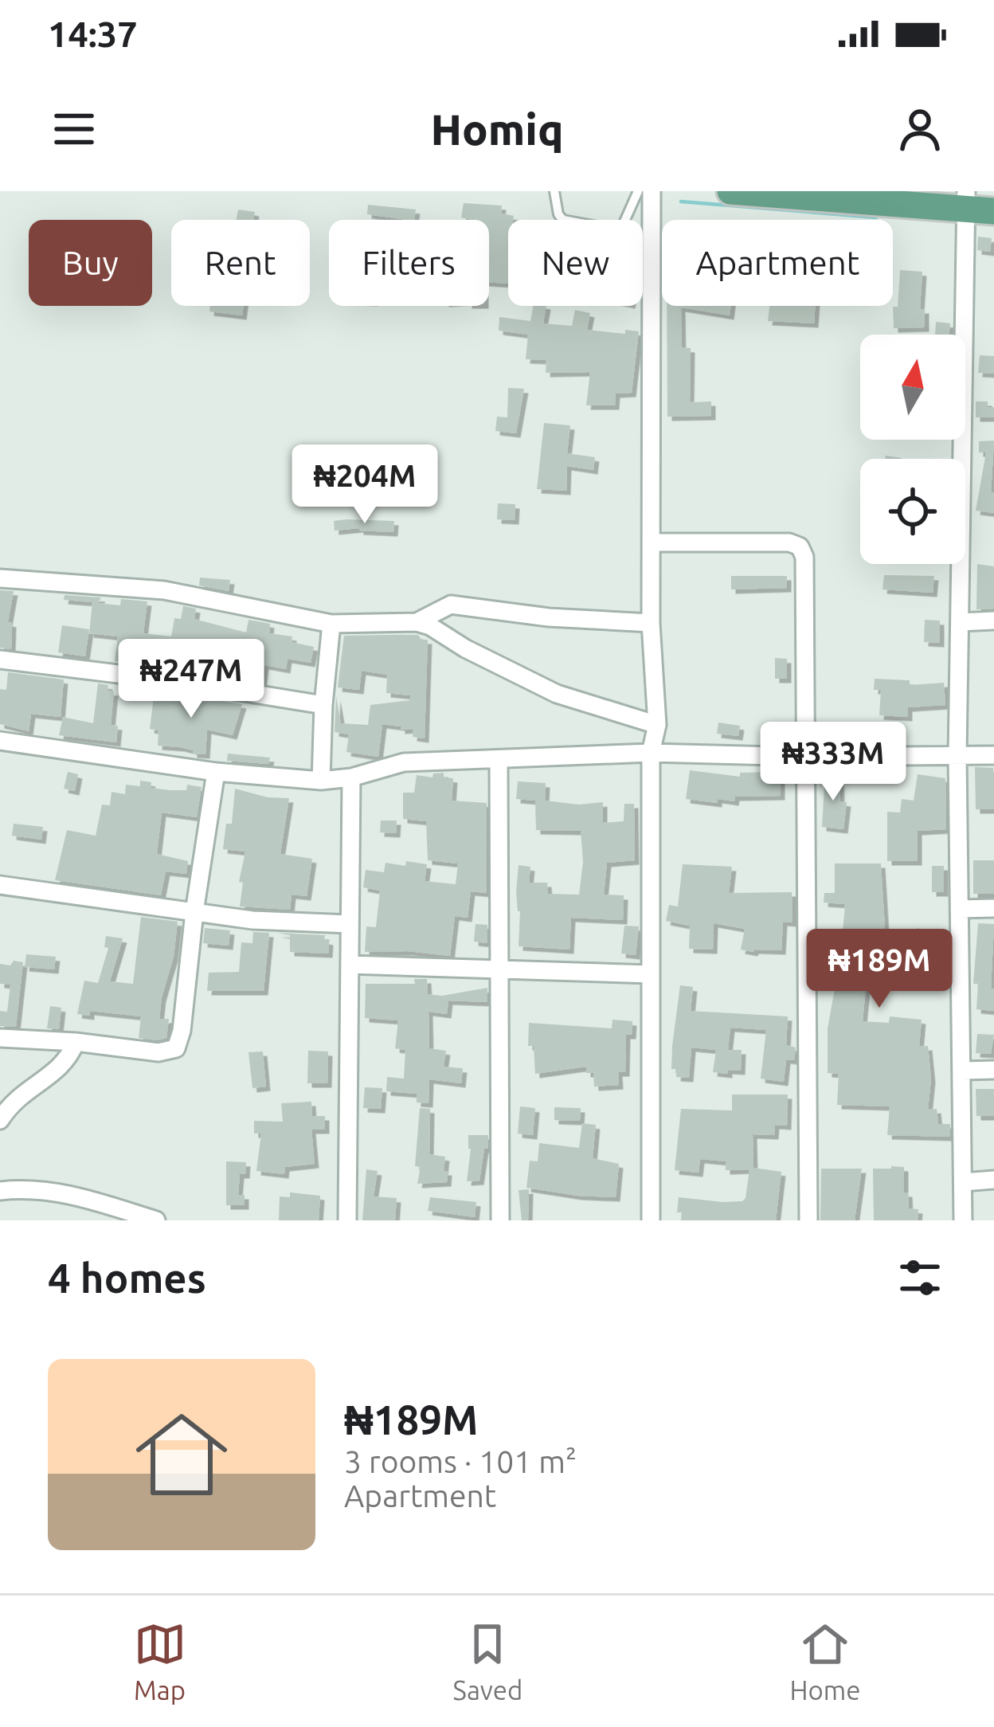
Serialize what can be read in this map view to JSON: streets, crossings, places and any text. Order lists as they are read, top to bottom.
{
  "north": "top",
  "page": {
    "status": "14:37",
    "header": "Homiq",
    "chip": [
      "Buy",
      "Rent",
      "Filters",
      "New",
      "Apartment"
    ],
    "price": [
      "₦204M",
      "₦247M",
      "₦333M",
      "₦189M"
    ],
    "heading": "4 homes",
    "list": [
      {
        "name": "₦189M",
        "note": "3 rooms · 101 m² · Apartment"
      }
    ],
    "tabs": ["Map", "Saved", "Home"]
  }
}
